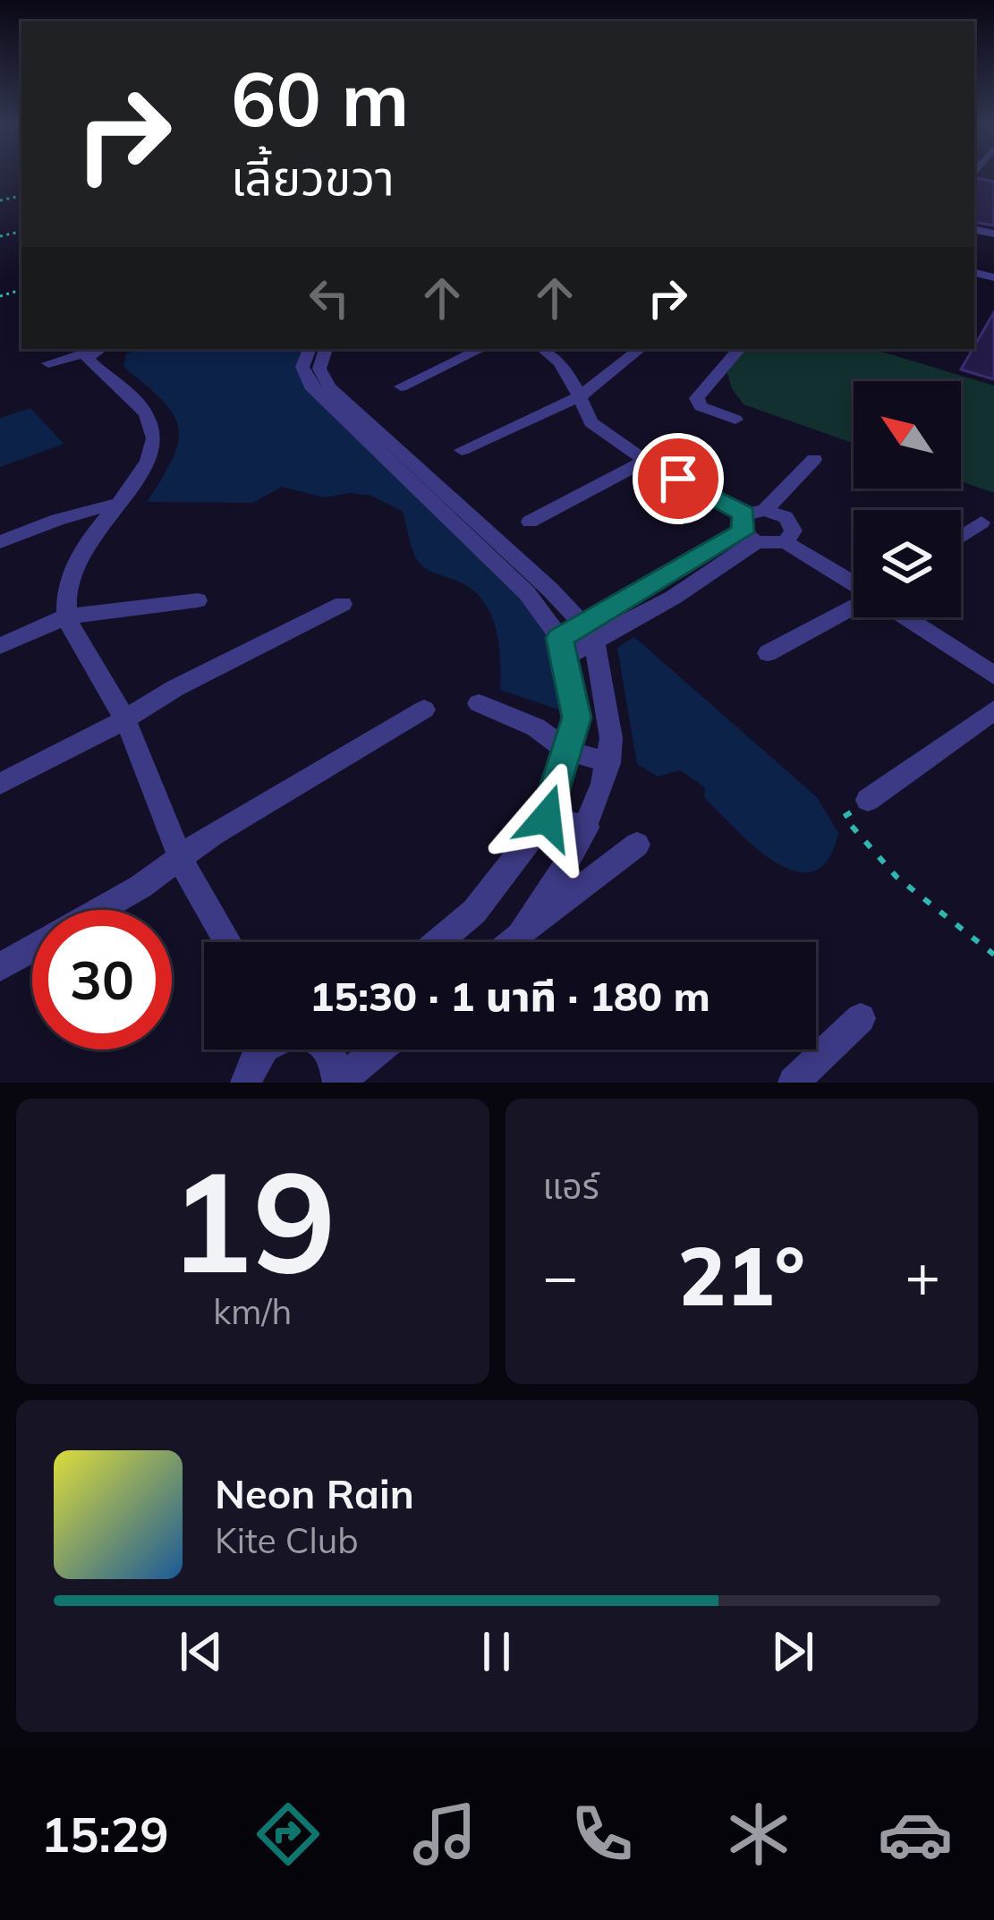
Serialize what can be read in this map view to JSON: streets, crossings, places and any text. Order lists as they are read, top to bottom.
{
  "north": "top left",
  "page": {
    "turn": ["60 m", "เลี้ยวขวา"],
    "limit": "30",
    "trip": "15:30 · 1 นาที · 180 m",
    "tile": [
      ["19", "km/h"],
      "แอร์"
    ],
    "heat": ["−", "21°", "+"],
    "song": ["Neon Rain", "Kite Club"],
    "tabs": "15:29"
  }
}
